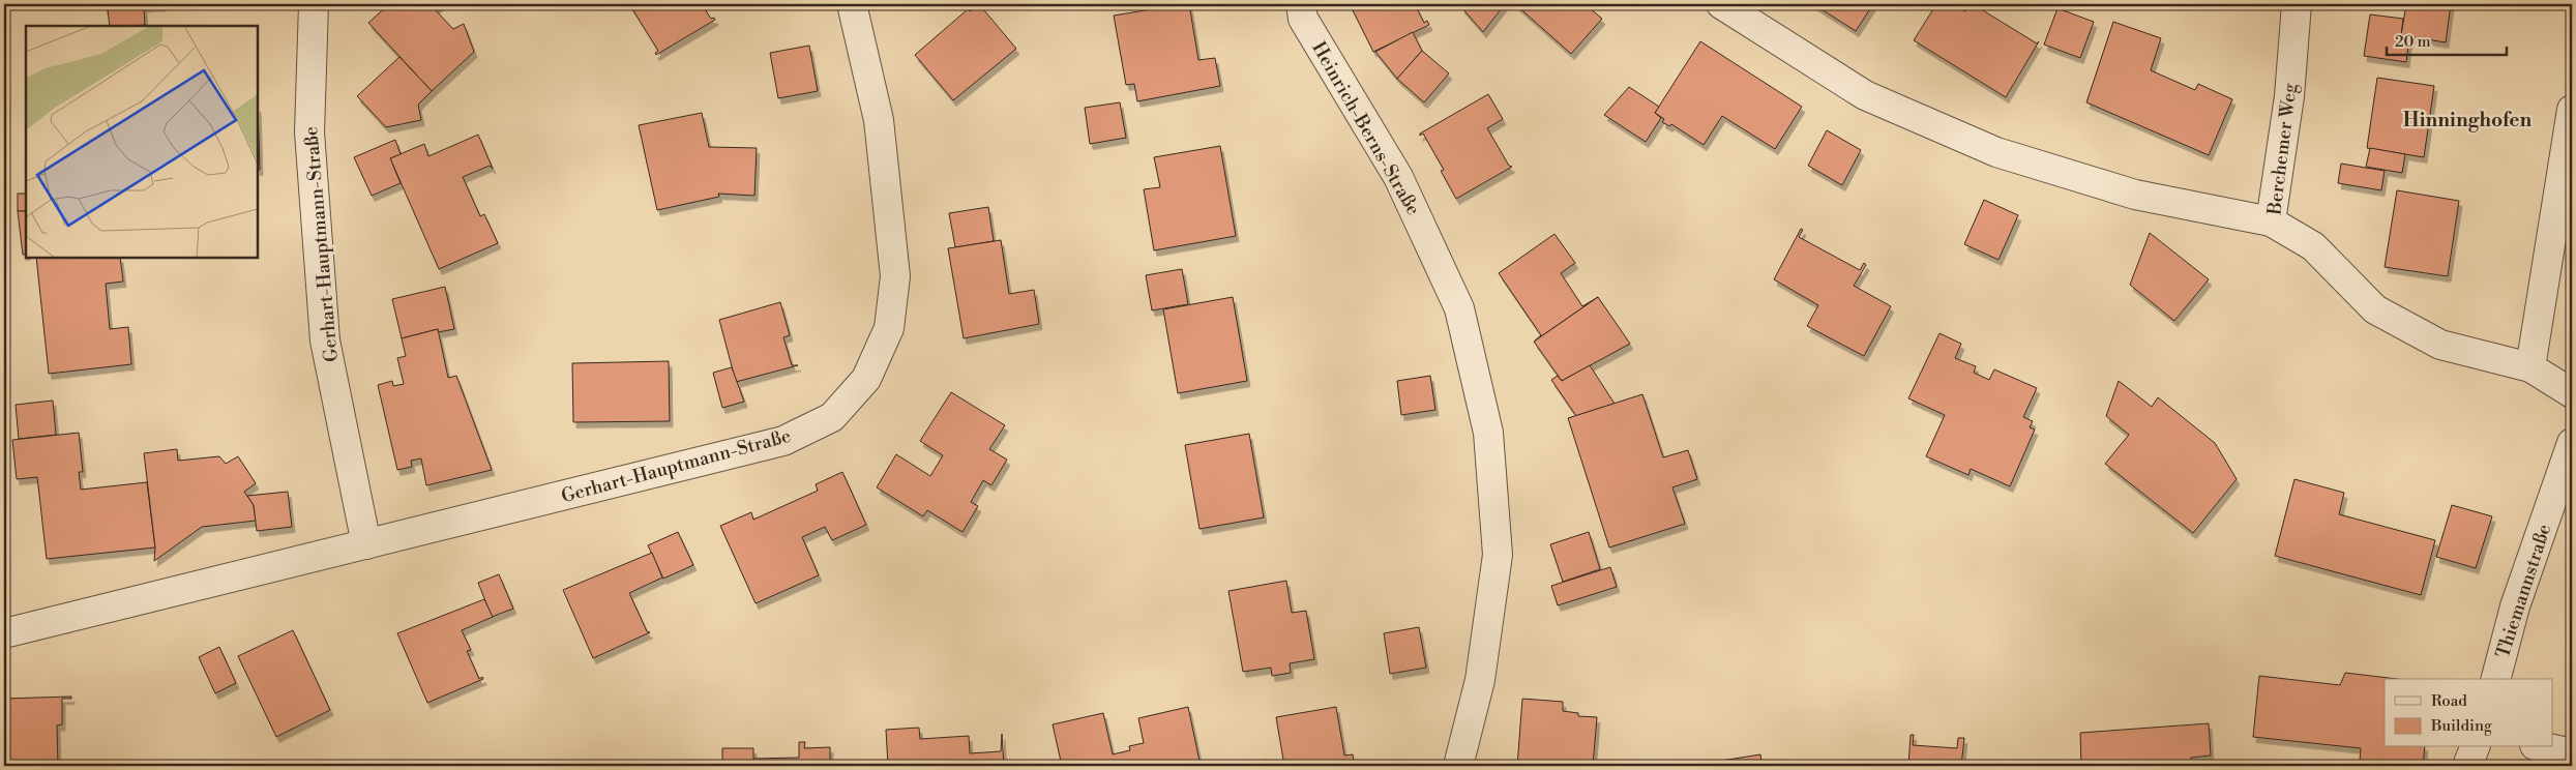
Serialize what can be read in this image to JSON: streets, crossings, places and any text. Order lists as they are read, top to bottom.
{
  "streets": {
    "street": [
      "Heinrich-Berns-Straße",
      "Berchemer Weg",
      "Gerhart-Hauptmann-Straße",
      "Thiemannstraße"
    ]
  },
  "districts": ["Hinninghofen"],
  "legend": ["Road", "Building"],
  "scale_bar": "20 m"
}
